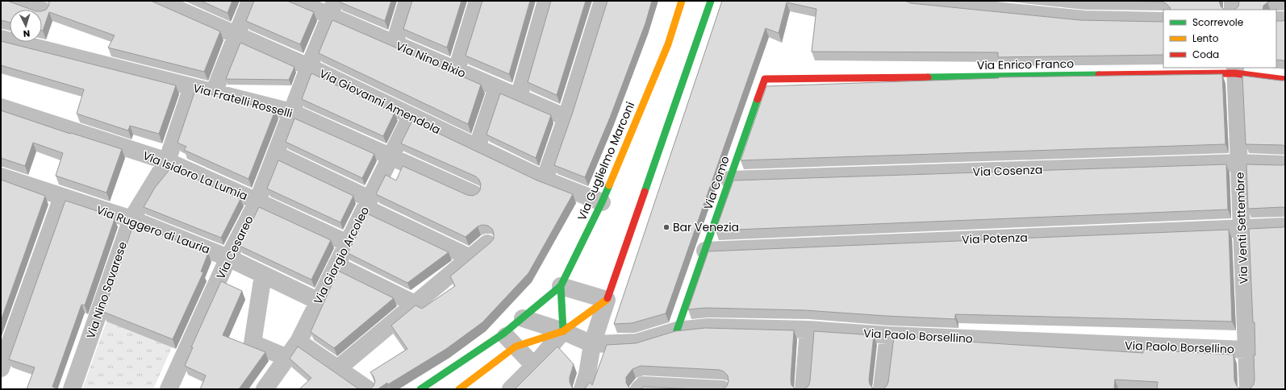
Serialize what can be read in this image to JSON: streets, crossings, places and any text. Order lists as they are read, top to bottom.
{
  "streets": {
    "street": [
      "Via Nino Bixio",
      "Via Enrico Franco",
      "Via Fratelli Rosselli",
      "Via Giovanni Amendola",
      "Via Guglielmo Marconi",
      "Via Cosenza",
      "Via Isidoro La Lumia",
      "Via Como",
      "Via Venti Settembre",
      "Via Ruggero di Lauria",
      "Via Potenza",
      "Via Cesareo",
      "Via Giorgio Arcoleo",
      "Via Nino Savarese",
      "Via Paolo Borsellino"
    ]
  },
  "crossings": [
    ["Via Nino Bixio", "Via Cesareo"],
    ["Via Enrico Franco", "Via Como"],
    ["Via Enrico Franco", "Via Venti Settembre"],
    ["Via Fratelli Rosselli", "Via Cesareo"],
    ["Via Fratelli Rosselli", "Via Giorgio Arcoleo"],
    ["Via Fratelli Rosselli", "Via Nino Savarese"],
    ["Via Giovanni Amendola", "Via Guglielmo Marconi"],
    ["Via Giovanni Amendola", "Via Cesareo"],
    ["Via Giovanni Amendola", "Via Giorgio Arcoleo"],
    ["Via Cosenza", "Via Como"],
    ["Via Cosenza", "Via Venti Settembre"],
    ["Via Isidoro La Lumia", "Via Cesareo"],
    ["Via Isidoro La Lumia", "Via Giorgio Arcoleo"],
    ["Via Isidoro La Lumia", "Via Nino Savarese"],
    ["Via Como", "Via Potenza"],
    ["Via Como", "Via Paolo Borsellino"],
    ["Via Venti Settembre", "Via Potenza"],
    ["Via Venti Settembre", "Via Paolo Borsellino"],
    ["Via Ruggero di Lauria", "Via Cesareo"],
    ["Via Ruggero di Lauria", "Via Giorgio Arcoleo"],
    ["Via Ruggero di Lauria", "Via Nino Savarese"]
  ],
  "places": ["Bar Venezia"],
  "legend": ["Scorrevole", "Lento", "Coda"],
  "north": "bottom"
}
